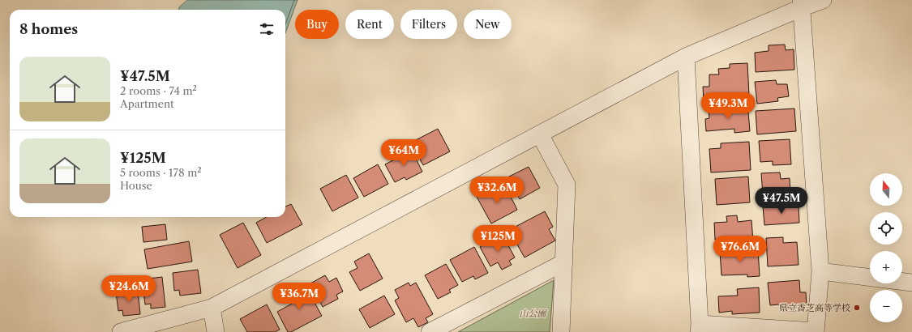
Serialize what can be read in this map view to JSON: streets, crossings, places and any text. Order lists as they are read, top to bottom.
{
  "parks": ["山公園"],
  "places": ["県立香芝高等学校"],
  "north": "top",
  "page": {
    "chip": [
      "Buy",
      "Rent",
      "Filters",
      "New"
    ],
    "heading": "8 homes",
    "list": [
      {
        "name": "¥47.5M",
        "note": "2 rooms · 74 m² · Apartment"
      },
      {
        "name": "¥125M",
        "note": "5 rooms · 178 m² · House"
      }
    ],
    "price": [
      "¥49.3M",
      "¥64M",
      "¥32.6M",
      "¥47.5M",
      "¥125M",
      "¥76.6M",
      "¥24.6M",
      "¥36.7M"
    ],
    "map_buttons": ["+", "−"]
  }
}
